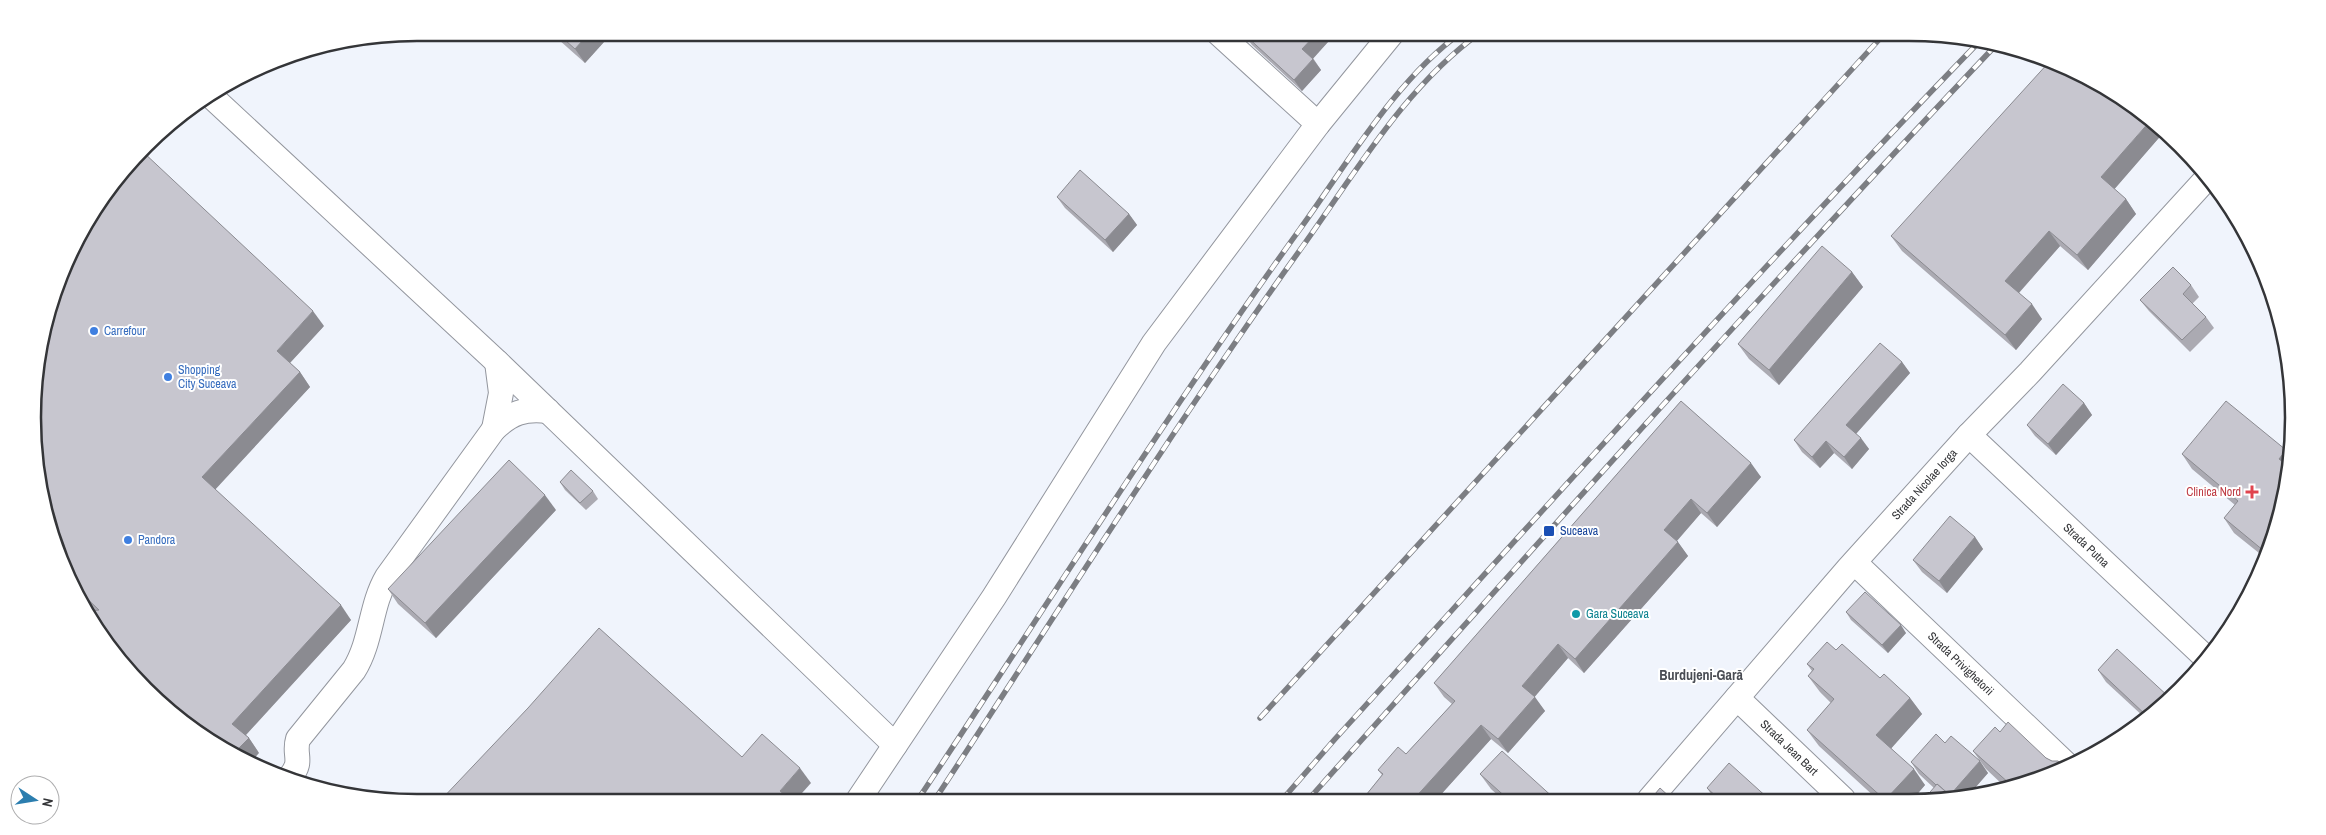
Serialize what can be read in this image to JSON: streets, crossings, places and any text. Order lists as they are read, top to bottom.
{
  "streets": {
    "street": [
      "Strada Nicolae Iorga",
      "Strada Putna",
      "Strada Privighetorii",
      "Strada Jean Bart"
    ]
  },
  "crossings": [
    ["Strada Nicolae Iorga", "Strada Putna"],
    ["Strada Nicolae Iorga", "Strada Privighetorii"],
    ["Strada Nicolae Iorga", "Strada Jean Bart"]
  ],
  "districts": ["Burdujeni-Gară"],
  "places": {
    "other": [
      "Carrefour",
      "Shopping City Suceava",
      "Pandora",
      "Gara Suceava"
    ],
    "health": ["Clinica Nord"],
    "transit": ["Suceava"]
  },
  "north": "right"
}
